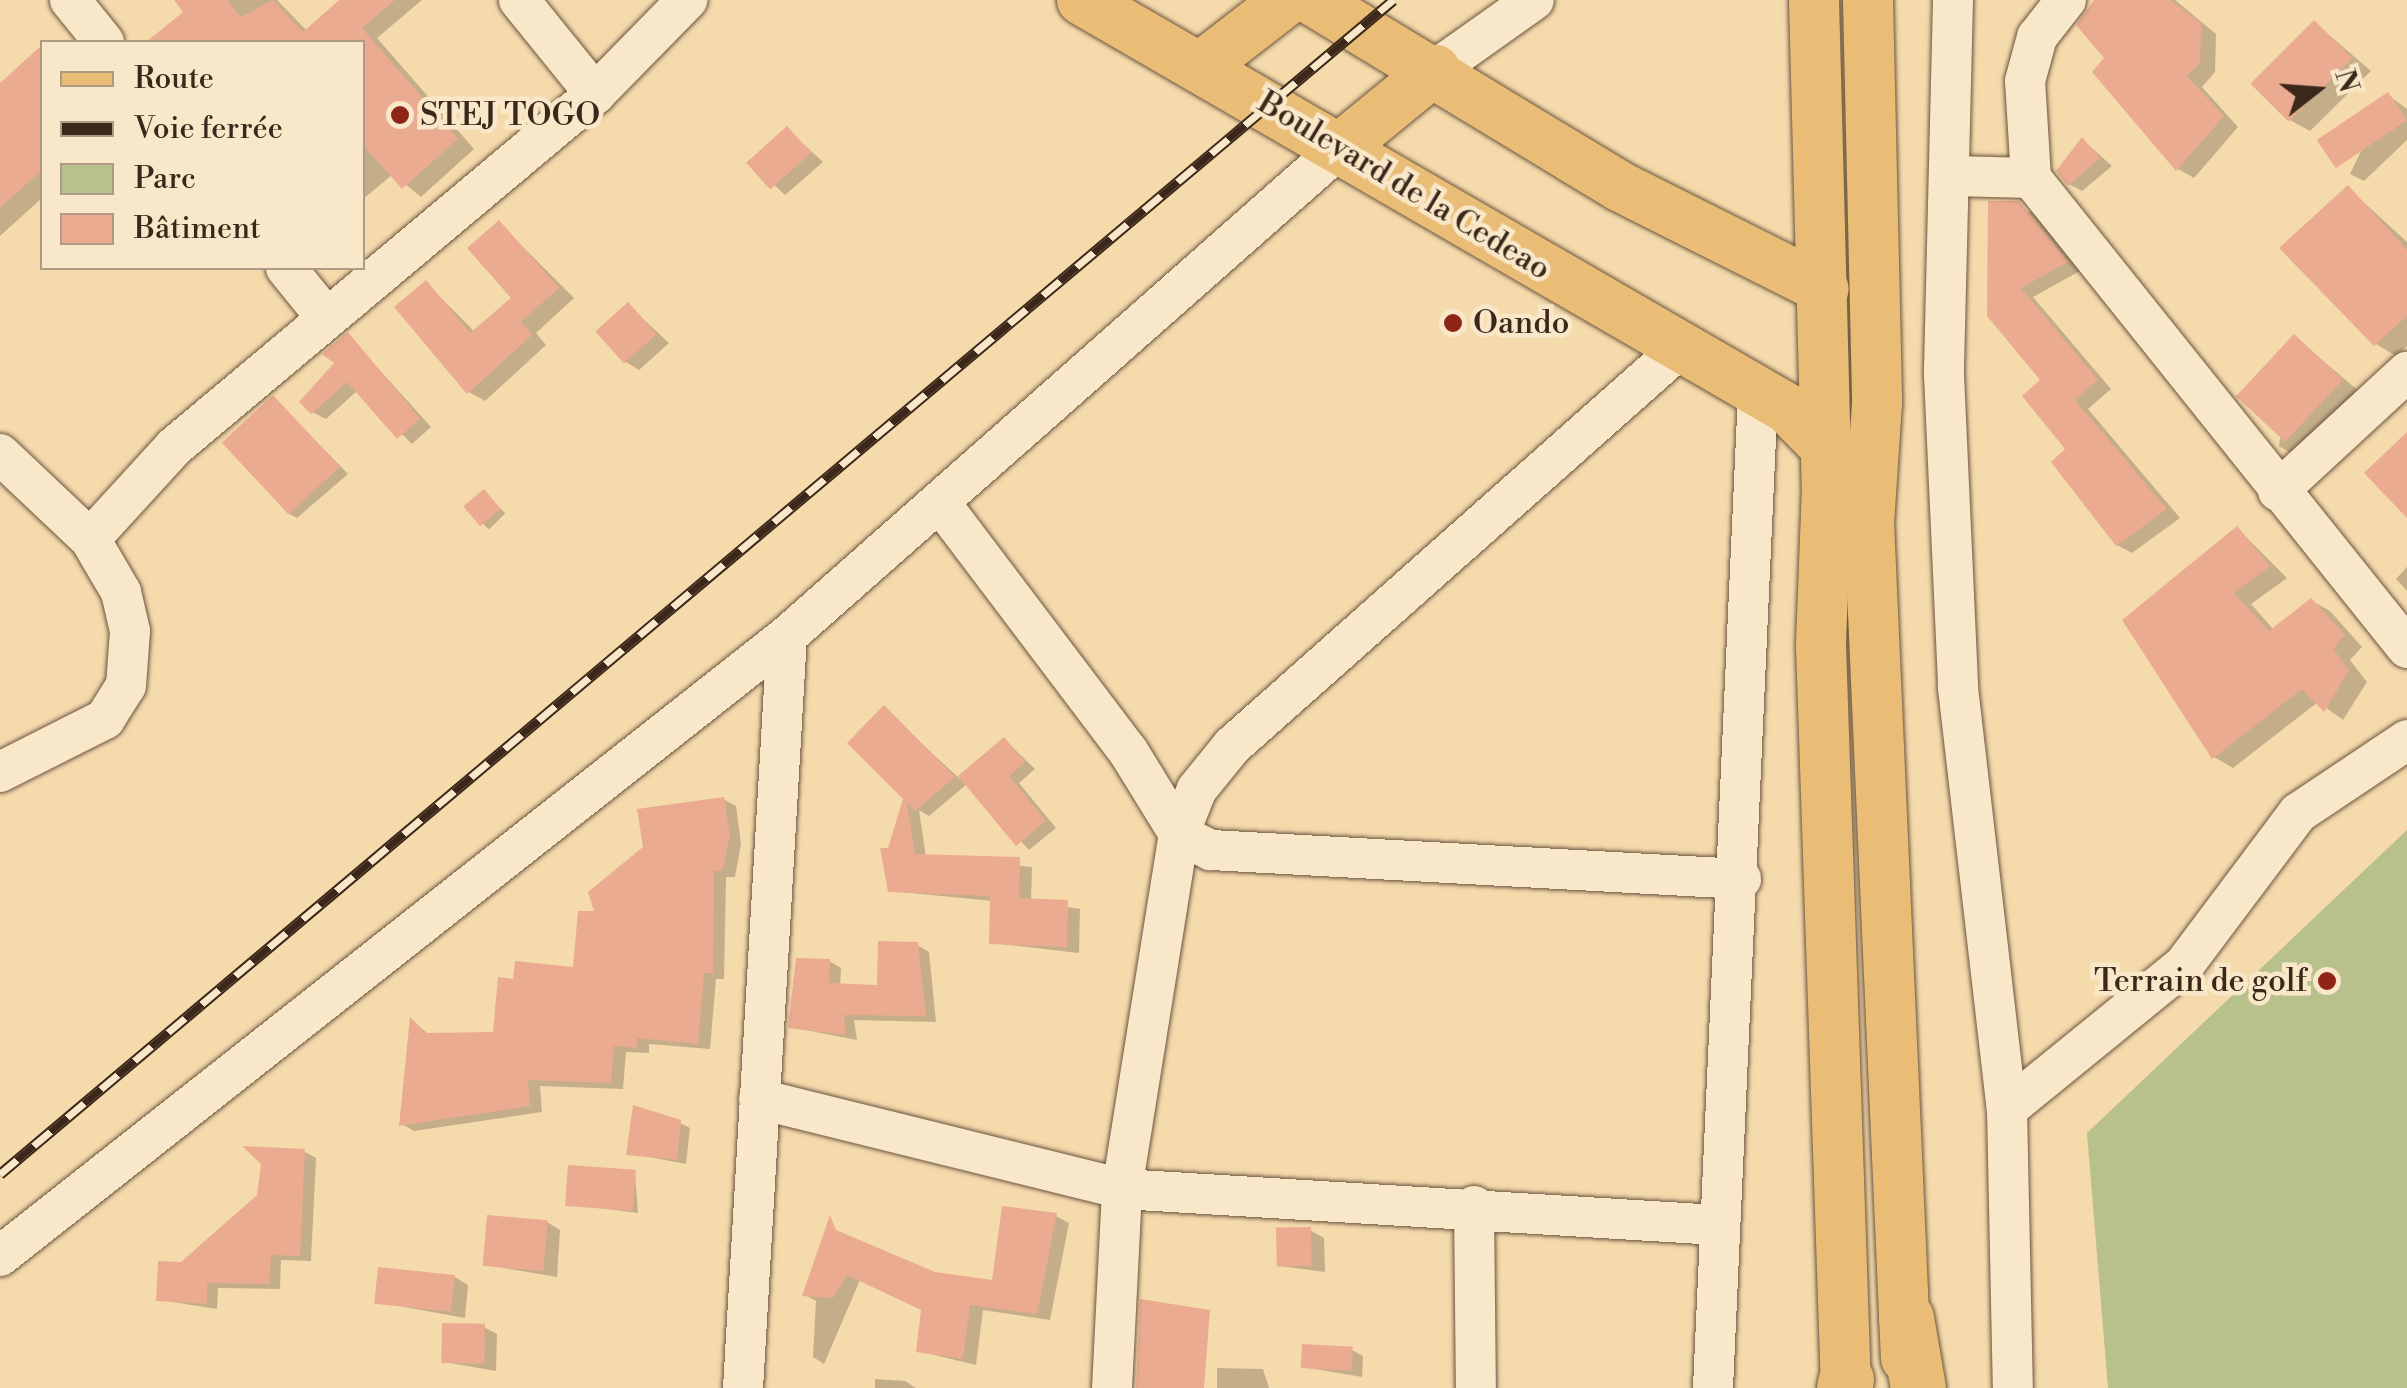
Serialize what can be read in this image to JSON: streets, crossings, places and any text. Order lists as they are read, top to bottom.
{
  "streets": {
    "main road": ["Boulevard de la Cedeao"]
  },
  "places": ["STEJ TOGO", "Oando", "Terrain de golf"],
  "legend": [
    "Route",
    "Voie ferrée",
    "Parc",
    "Bâtiment"
  ],
  "north": "right"
}
